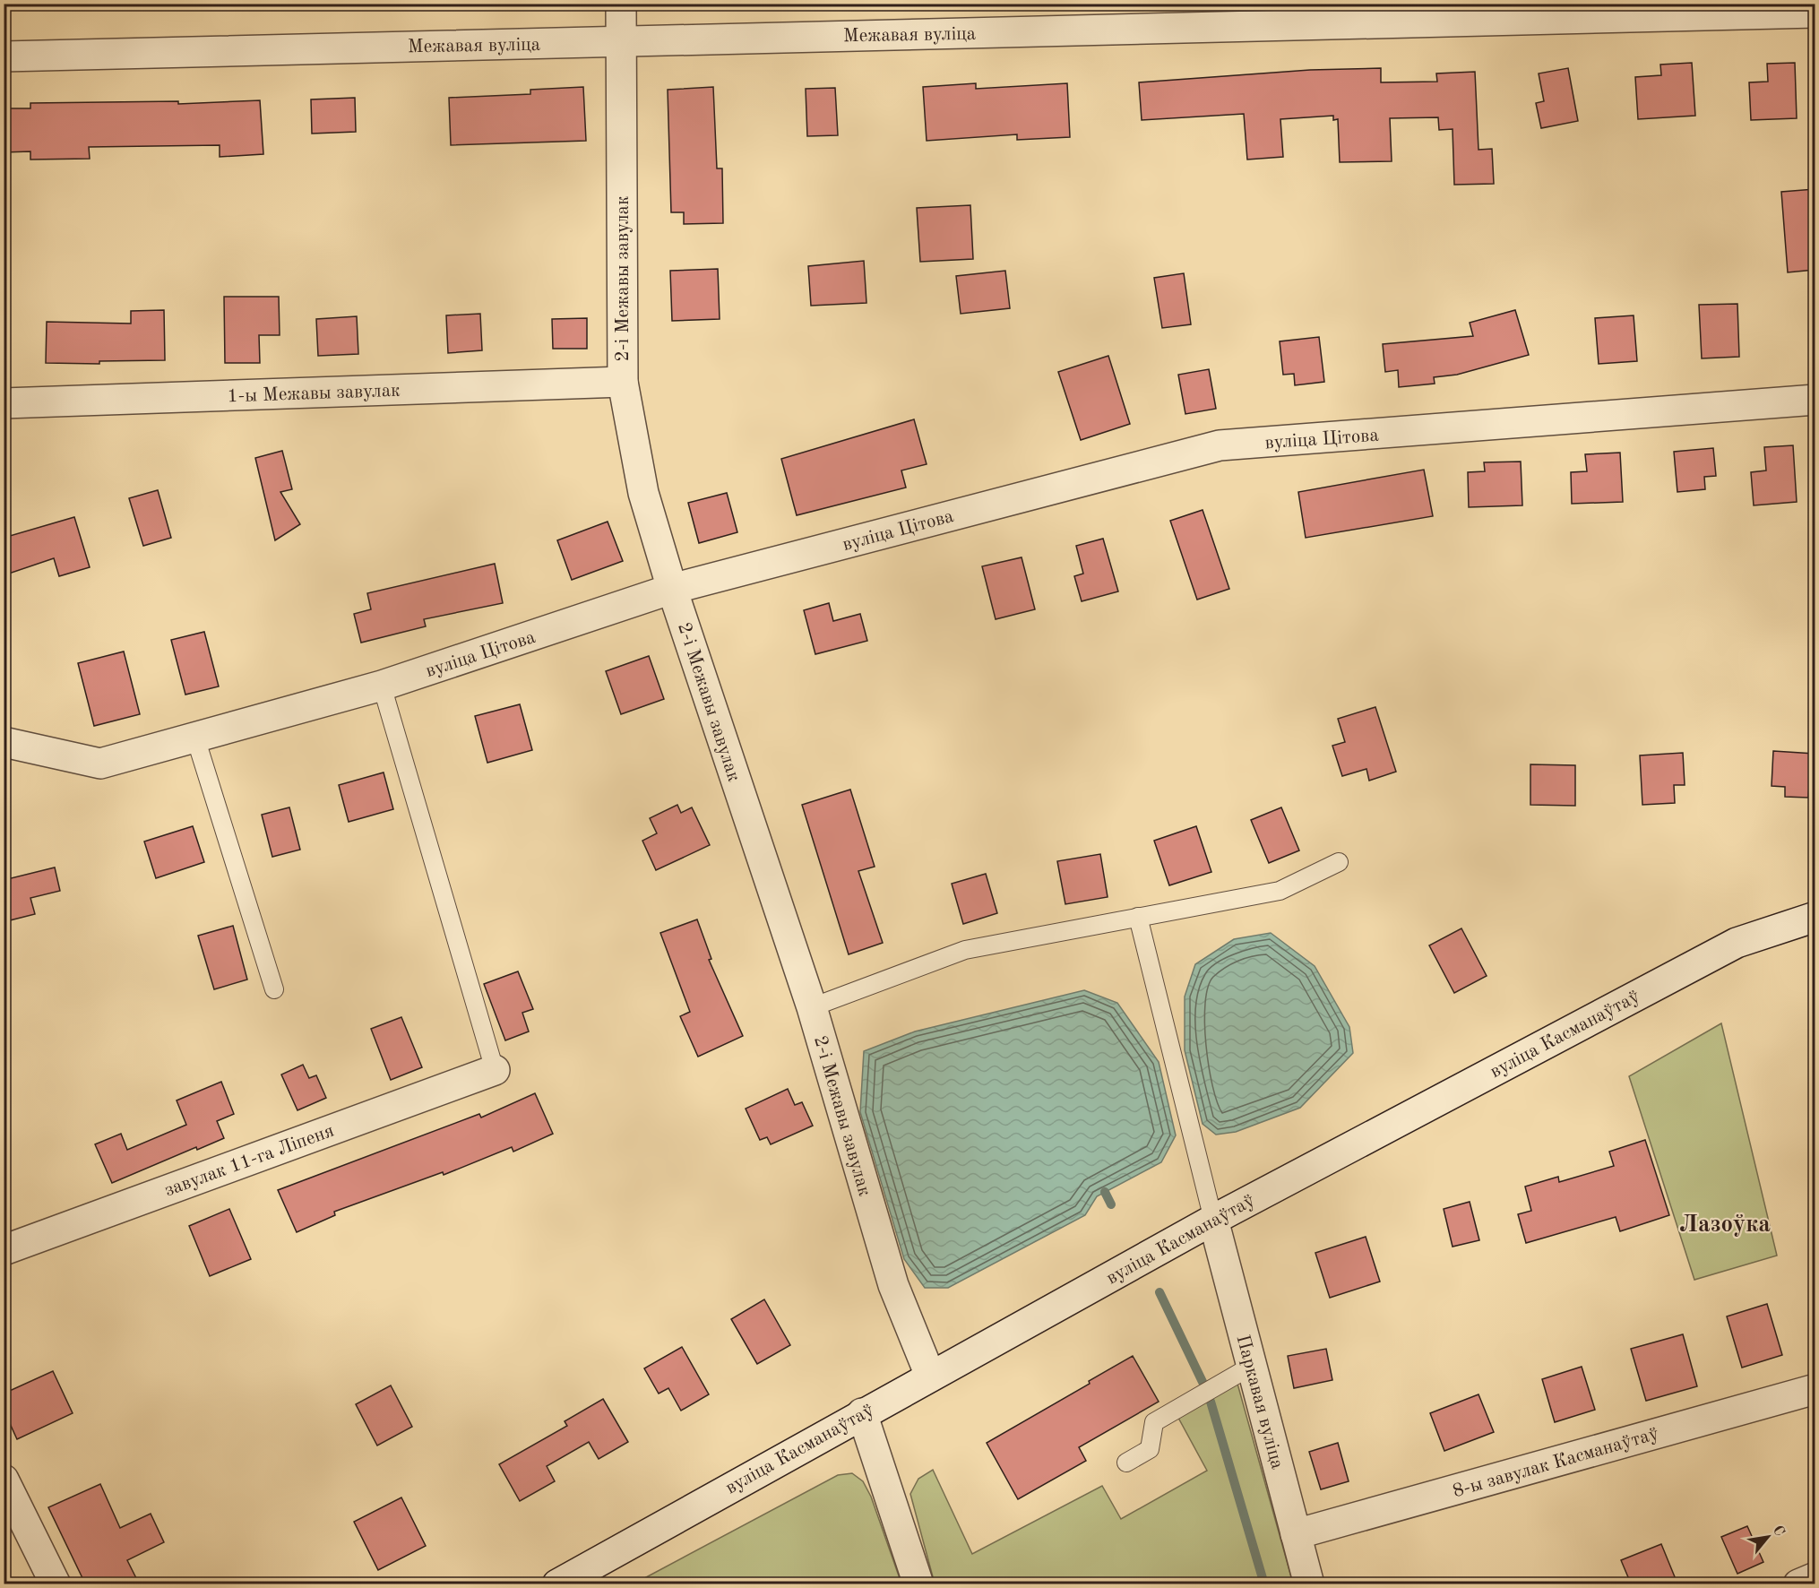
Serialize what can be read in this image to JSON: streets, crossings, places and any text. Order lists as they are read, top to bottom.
{
  "streets": {
    "street": [
      "Межавая вуліца",
      "2-і Межавы завулак",
      "1-ы Межавы завулак",
      "вуліца Цітова",
      "вуліца Касманаўтаў",
      "завулак 11-га Ліпеня",
      "Паркавая вуліца",
      "8-ы завулак Касманаўтаў"
    ]
  },
  "crossings": [
    ["Межавая вуліца", "2-і Межавы завулак"],
    ["2-і Межавы завулак", "1-ы Межавы завулак"],
    ["2-і Межавы завулак", "вуліца Цітова"],
    ["2-і Межавы завулак", "вуліца Касманаўтаў"],
    ["вуліца Касманаўтаў", "Паркавая вуліца"],
    ["Паркавая вуліца", "8-ы завулак Касманаўтаў"]
  ],
  "districts": ["Лазоўка"],
  "north": "top right"
}
